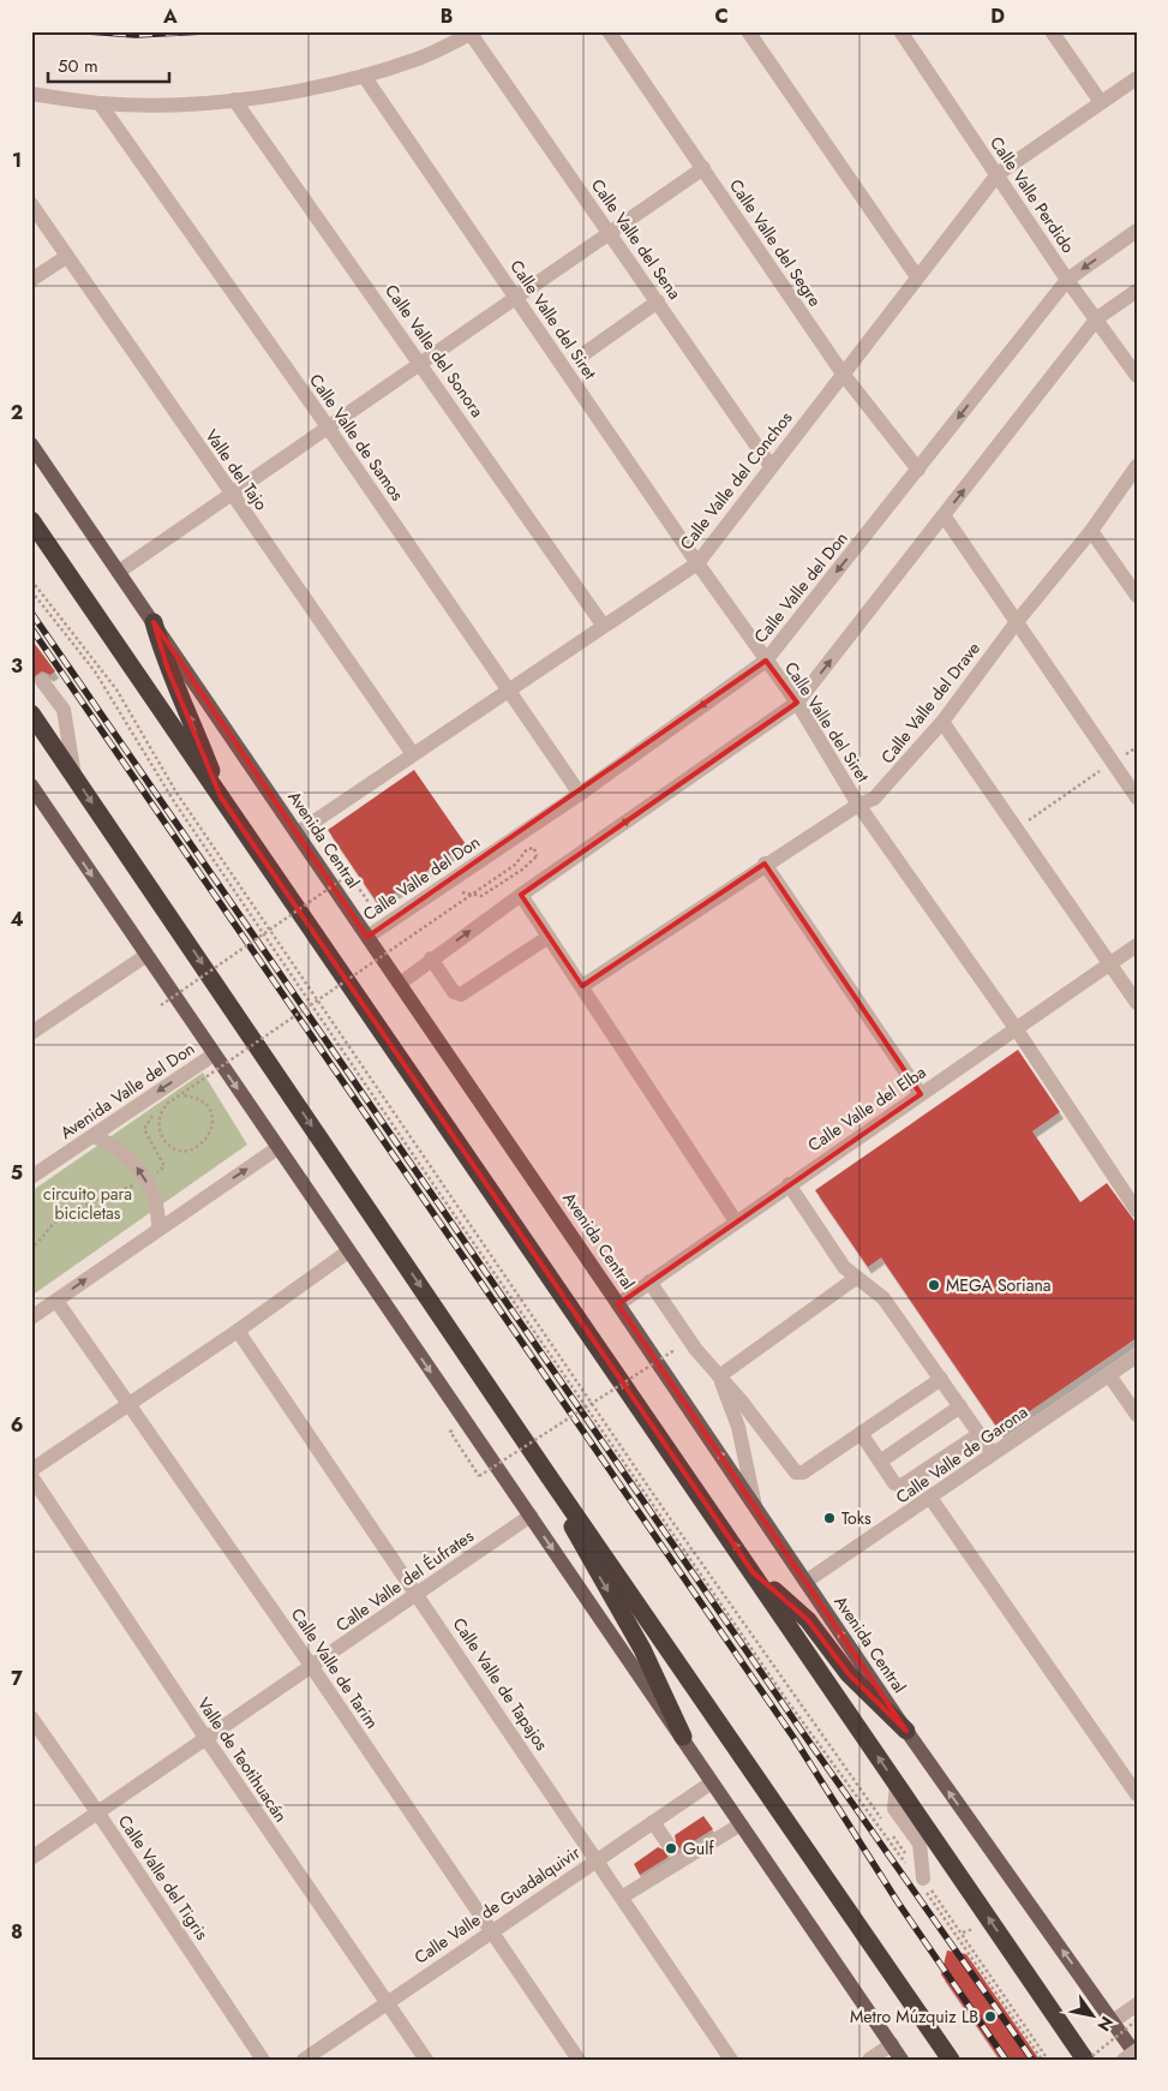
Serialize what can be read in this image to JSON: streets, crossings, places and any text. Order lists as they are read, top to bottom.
{
  "streets": {
    "main road": ["Avenida Central"],
    "street": [
      "Calle Valle Perdido",
      "Calle Valle del Sena",
      "Calle Valle del Segre",
      "Calle Valle del Siret",
      "Calle Valle del Sonora",
      "Calle Valle de Samos",
      "Valle del Tajo",
      "Calle Valle del Conchos",
      "Calle Valle del Don",
      "Calle Valle del Drave",
      "Avenida Valle del Don",
      "Calle Valle del Elba",
      "Calle Valle de Garona",
      "Calle Valle del Éufrates",
      "Calle Valle de Tarim",
      "Calle Valle de Tapajos",
      "Valle de Teotihuacán",
      "Calle Valle del Tigris",
      "Calle Valle de Guadalquivir"
    ]
  },
  "crossings": [
    ["Calle Valle Perdido", "Calle Valle del Conchos"],
    ["Calle Valle Perdido", "Calle Valle del Don"],
    ["Calle Valle del Sena", "Calle Valle del Conchos"],
    ["Calle Valle del Segre", "Calle Valle del Conchos"],
    ["Calle Valle del Segre", "Calle Valle del Don"],
    ["Calle Valle del Siret", "Calle Valle del Conchos"],
    ["Calle Valle del Siret", "Calle Valle del Don"],
    ["Calle Valle del Siret", "Calle Valle del Drave"],
    ["Calle Valle del Siret", "Calle Valle del Elba"],
    ["Calle Valle del Sonora", "Calle Valle del Conchos"],
    ["Calle Valle de Samos", "Calle Valle del Conchos"],
    ["Calle Valle de Samos", "Calle Valle del Don"],
    ["Valle del Tajo", "Calle Valle del Conchos"],
    ["Calle Valle del Conchos", "Avenida Central"],
    ["Calle Valle del Don", "Avenida Central"],
    ["Avenida Central", "Calle Valle del Elba"],
    ["Avenida Central", "Calle Valle de Garona"],
    ["Calle Valle del Éufrates", "Calle Valle de Tarim"],
    ["Calle Valle del Éufrates", "Calle Valle de Tapajos"],
    ["Calle Valle del Éufrates", "Valle de Teotihuacán"],
    ["Calle Valle del Éufrates", "Calle Valle del Tigris"],
    ["Calle Valle de Tarim", "Calle Valle de Guadalquivir"],
    ["Calle Valle de Tapajos", "Calle Valle de Guadalquivir"],
    ["Valle de Teotihuacán", "Calle Valle de Guadalquivir"]
  ],
  "one_way": ["Avenida Central"],
  "parks": ["circuito para bicicletas"],
  "places": [
    "MEGA Soriana",
    "Toks",
    "Gulf",
    "Metro Múzquiz LB"
  ],
  "scale_bar": "50 m",
  "north": "bottom right",
  "grid": {
    "columns": [
      "A",
      "B",
      "C",
      "D"
    ],
    "rows": [
      "1",
      "2",
      "3",
      "4",
      "5",
      "6",
      "7",
      "8"
    ]
  }
}
